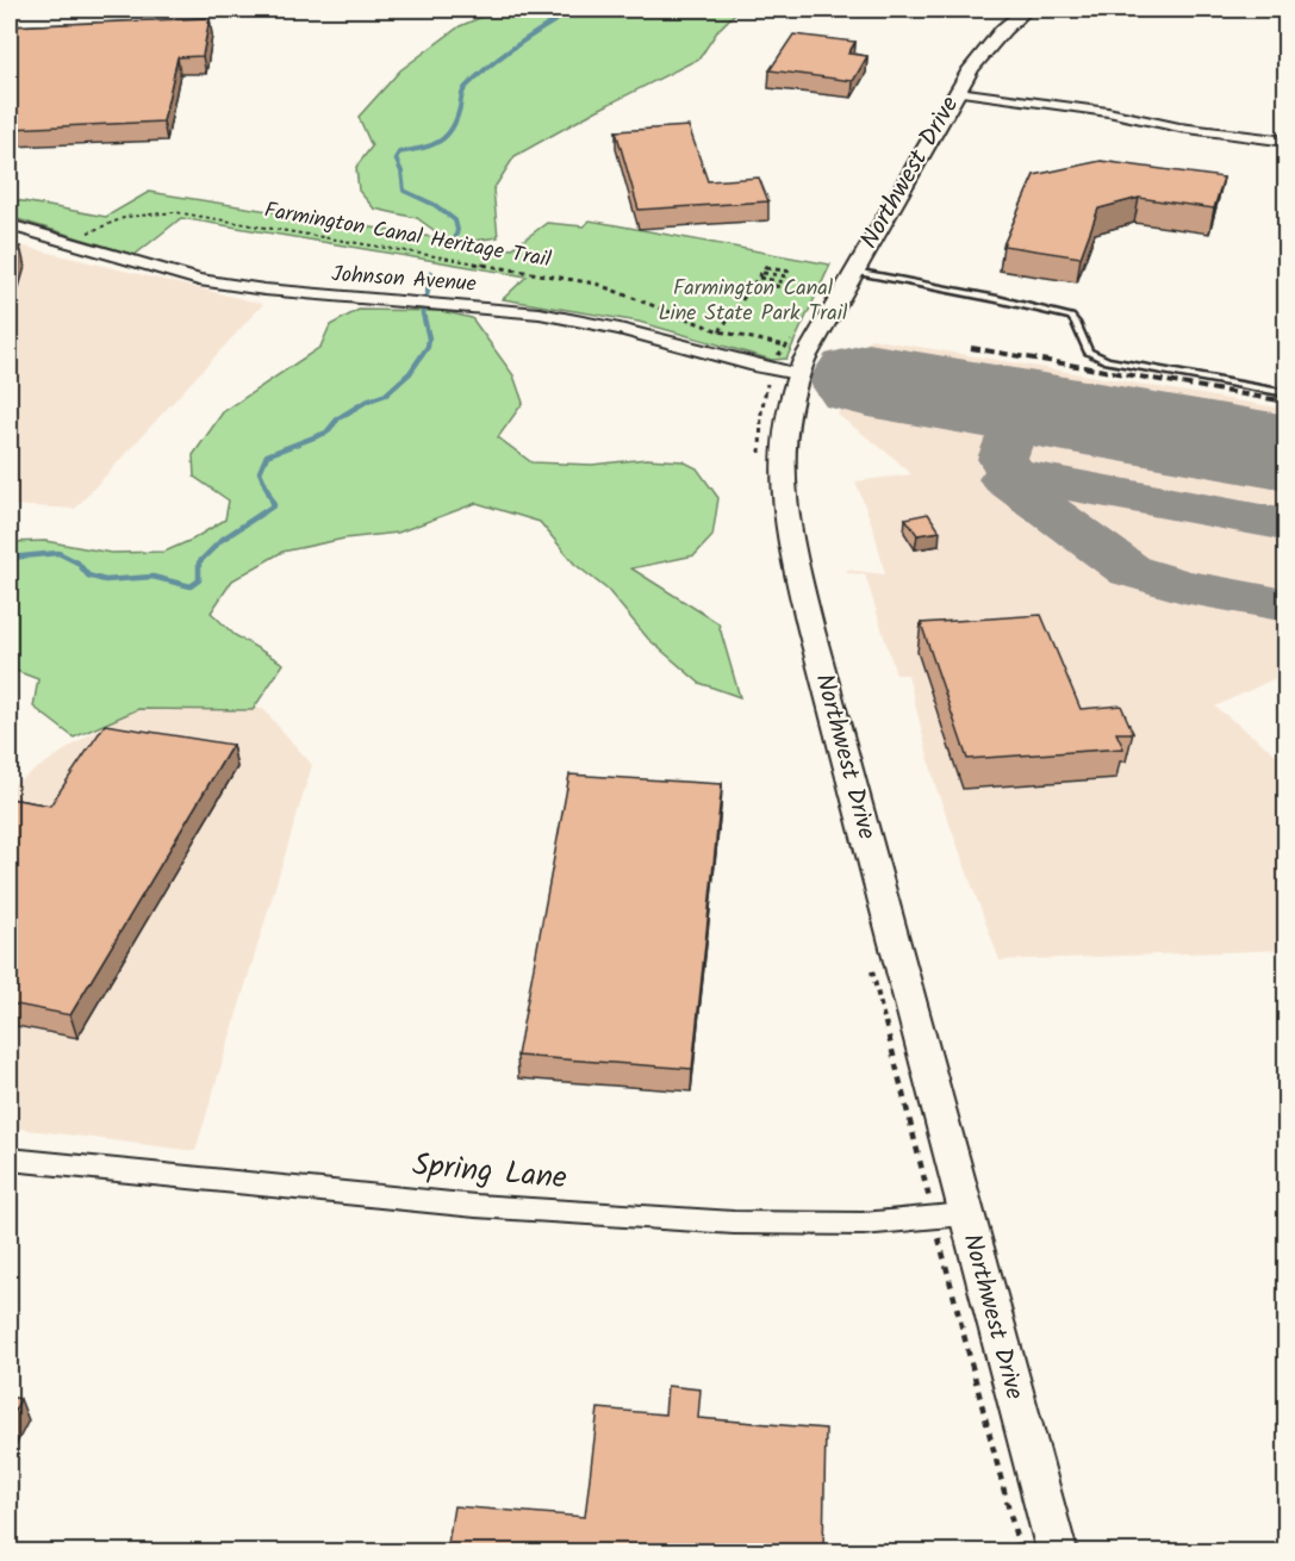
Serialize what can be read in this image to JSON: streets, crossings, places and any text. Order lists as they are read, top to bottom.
{
  "streets": {
    "main road": ["Northwest Drive"],
    "street": ["Johnson Avenue", "Spring Lane"],
    "path": ["Farmington Canal Heritage Trail"]
  },
  "crossings": [
    ["Northwest Drive", "Farmington Canal Heritage Trail"],
    ["Northwest Drive", "Johnson Avenue"],
    ["Northwest Drive", "Spring Lane"],
    ["Farmington Canal Heritage Trail", "Johnson Avenue"]
  ],
  "parks": ["Farmington Canal Line State Park Trail"]
}
